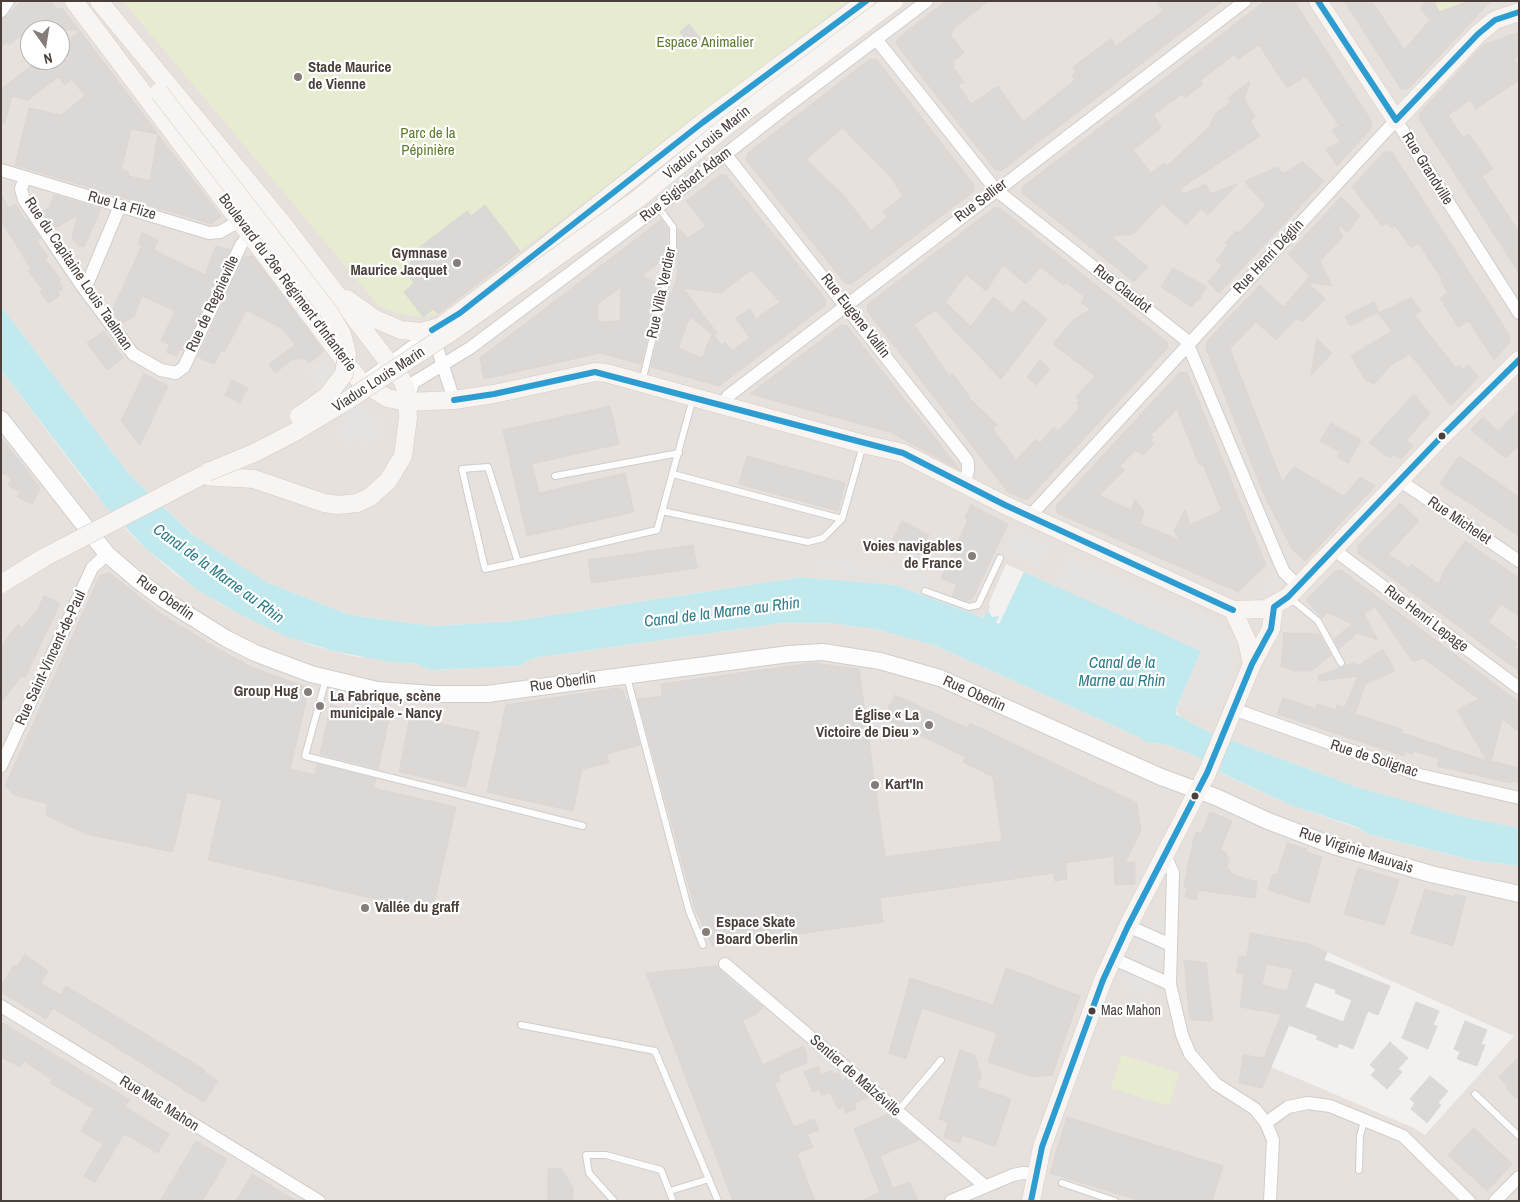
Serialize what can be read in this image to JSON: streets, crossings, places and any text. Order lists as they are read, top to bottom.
{
  "streets": {
    "main road": [
      "Viaduc Louis Marin",
      "Rue Grandville",
      "Rue Henri Déglin",
      "Boulevard du 26e Régiment d'Infanterie"
    ],
    "street": [
      "Rue Sigisbert Adam",
      "Rue Sellier",
      "Rue La Flize",
      "Rue du Capitaine Louis Taelman",
      "Rue Claudot",
      "Rue de Regnieville",
      "Rue Eugène Vallin",
      "Rue Michelet",
      "Rue Oberlin",
      "Rue Henri Lepage",
      "Rue Saint-Vincent-de-Paul",
      "Rue de Solignac",
      "Rue Virginie Mauvais",
      "Sentier de Malzéville",
      "Rue Mac Mahon"
    ],
    "lane": ["Rue Villa Verdier"]
  },
  "crossings": [
    ["Rue Grandville", "Rue Henri Déglin"],
    ["Rue Sigisbert Adam", "Boulevard du 26e Régiment d'Infanterie"],
    ["Rue Sigisbert Adam", "Rue Claudot"],
    ["Rue Sigisbert Adam", "Rue Villa Verdier"],
    ["Rue Sigisbert Adam", "Rue Eugène Vallin"],
    ["Rue Sellier", "Rue Claudot"],
    ["Rue Sellier", "Rue Eugène Vallin"],
    ["Rue La Flize", "Rue du Capitaine Louis Taelman"],
    ["Rue La Flize", "Boulevard du 26e Régiment d'Infanterie"],
    ["Rue La Flize", "Rue de Regnieville"],
    ["Rue Henri Déglin", "Rue Claudot"],
    ["Rue du Capitaine Louis Taelman", "Rue de Regnieville"],
    ["Boulevard du 26e Régiment d'Infanterie", "Rue de Regnieville"],
    ["Rue Oberlin", "Rue Saint-Vincent-de-Paul"],
    ["Rue Oberlin", "Rue Virginie Mauvais"]
  ],
  "water": ["Canal de la Marne au Rhin"],
  "parks": ["Espace Animalier", "Parc de la Pépinière"],
  "places": [
    "Stade Maurice de Vienne",
    "Gymnase Maurice Jacquet",
    "Voies navigables de France",
    "Group Hug",
    "La Fabrique, scène municipale - Nancy",
    "Église « La Victoire de Dieu »",
    "Kart'In",
    "Vallée du graff",
    "Espace Skate Board Oberlin",
    "Mac Mahon"
  ],
  "north": "bottom"
}
